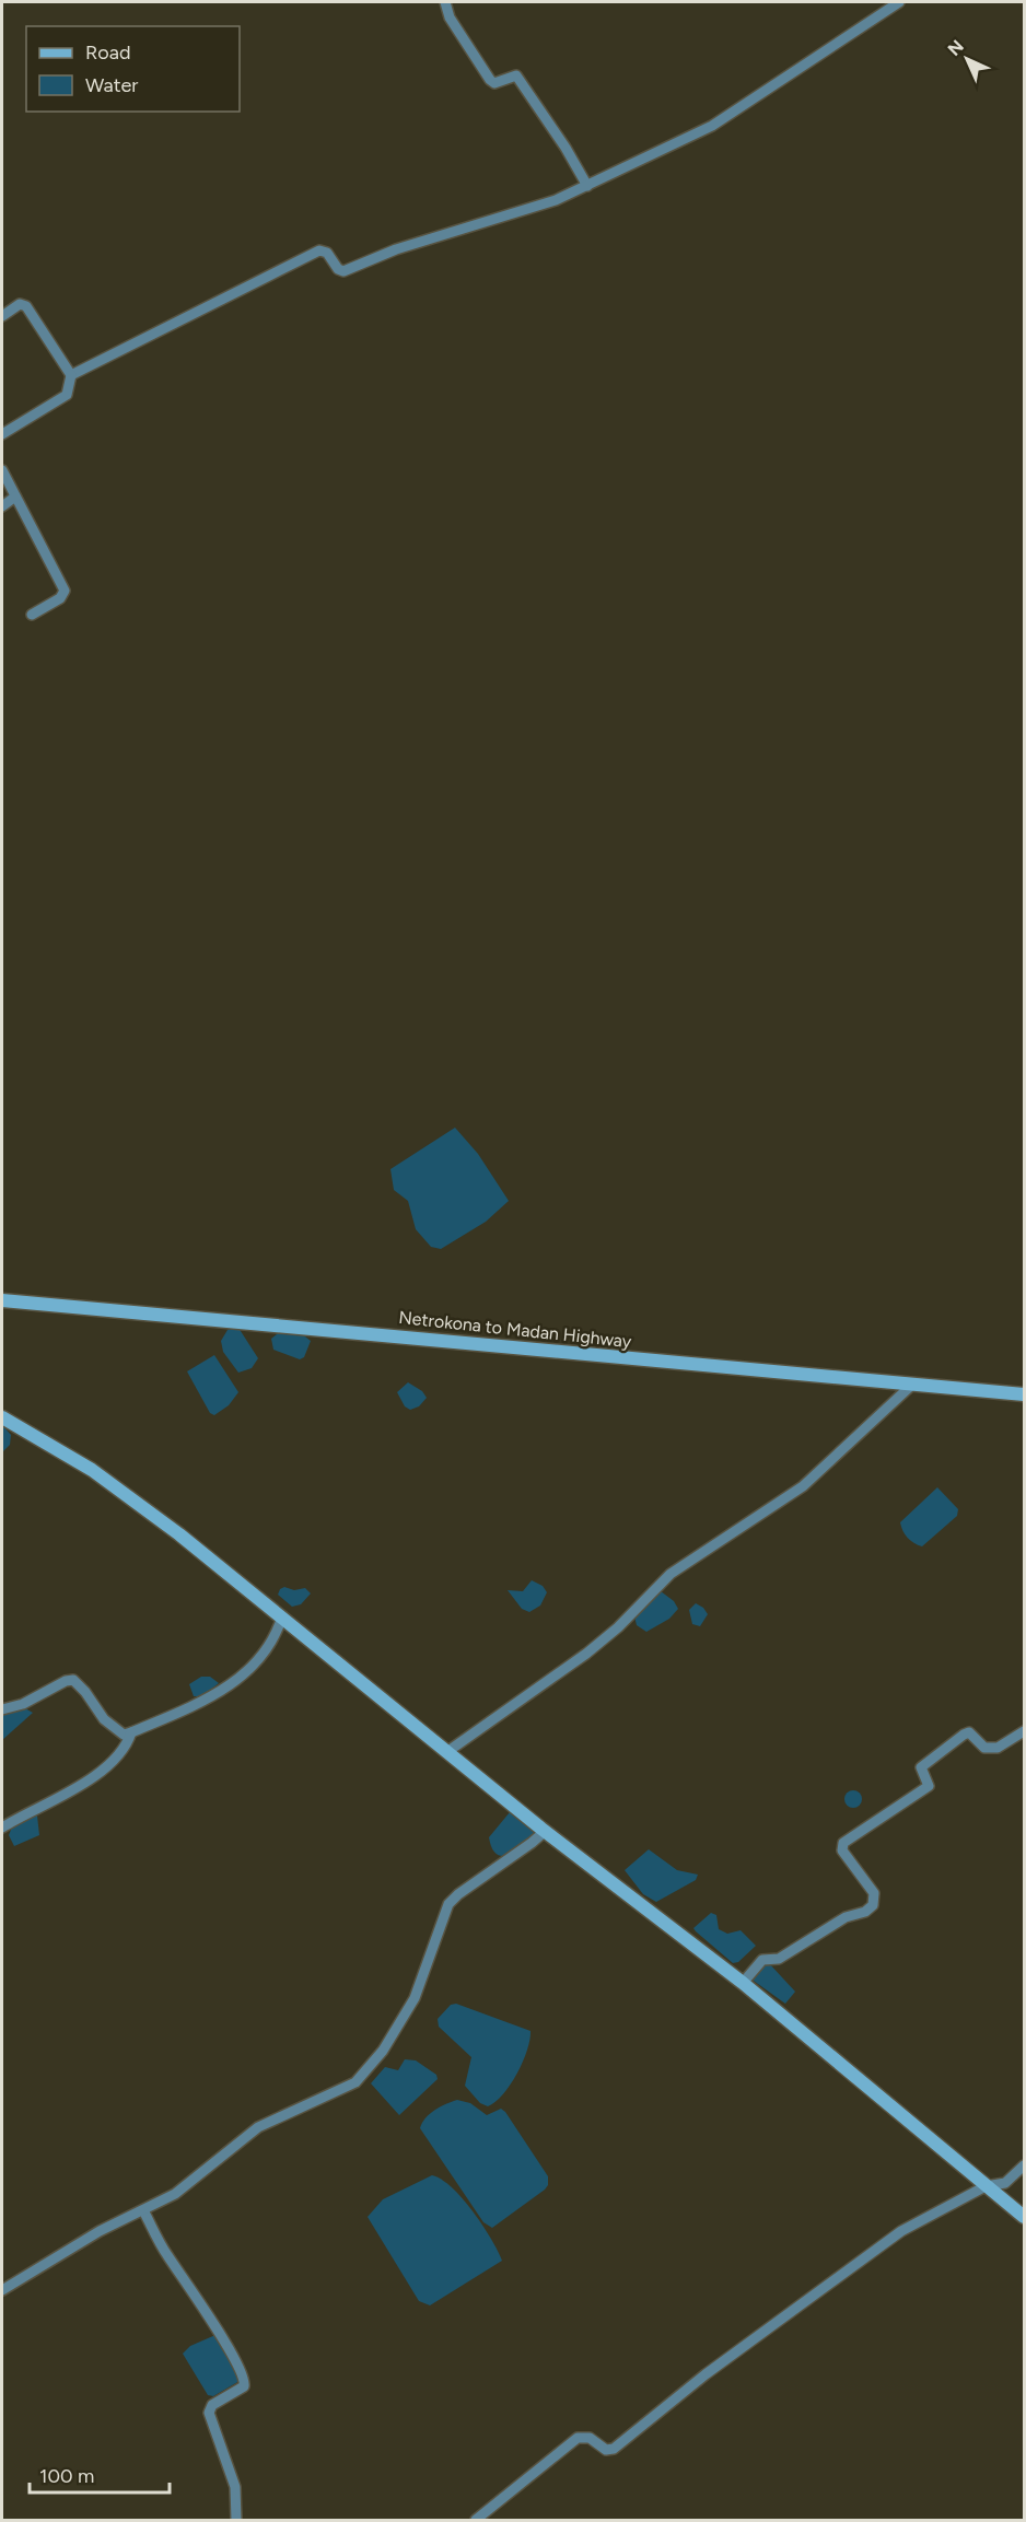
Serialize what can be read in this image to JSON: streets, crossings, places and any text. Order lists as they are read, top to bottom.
{
  "streets": {
    "main road": ["Netrokona to Madan Highway"]
  },
  "legend": ["Road", "Water"],
  "scale_bar": "100 m",
  "north": "top left"
}
